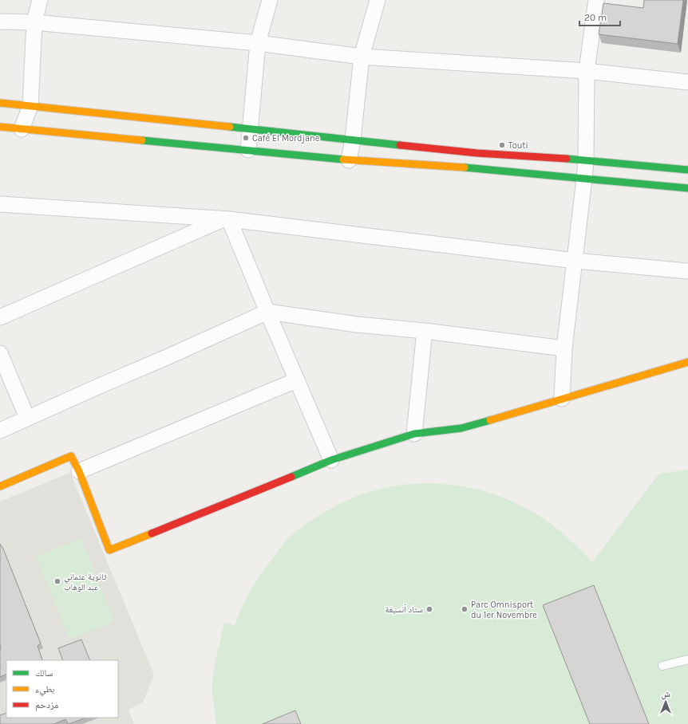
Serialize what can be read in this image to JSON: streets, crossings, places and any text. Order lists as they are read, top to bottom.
{
  "places": [
    "Café El Mordjane",
    "Touti",
    "ثانوية عثماني عبد الوهاب",
    "ستاد أنسيغة",
    "Parc Omnisport du 1er Novembre"
  ],
  "legend": ["سالك", "بطيء", "مزدحم"],
  "scale_bar": "20 m",
  "north": "top"
}
